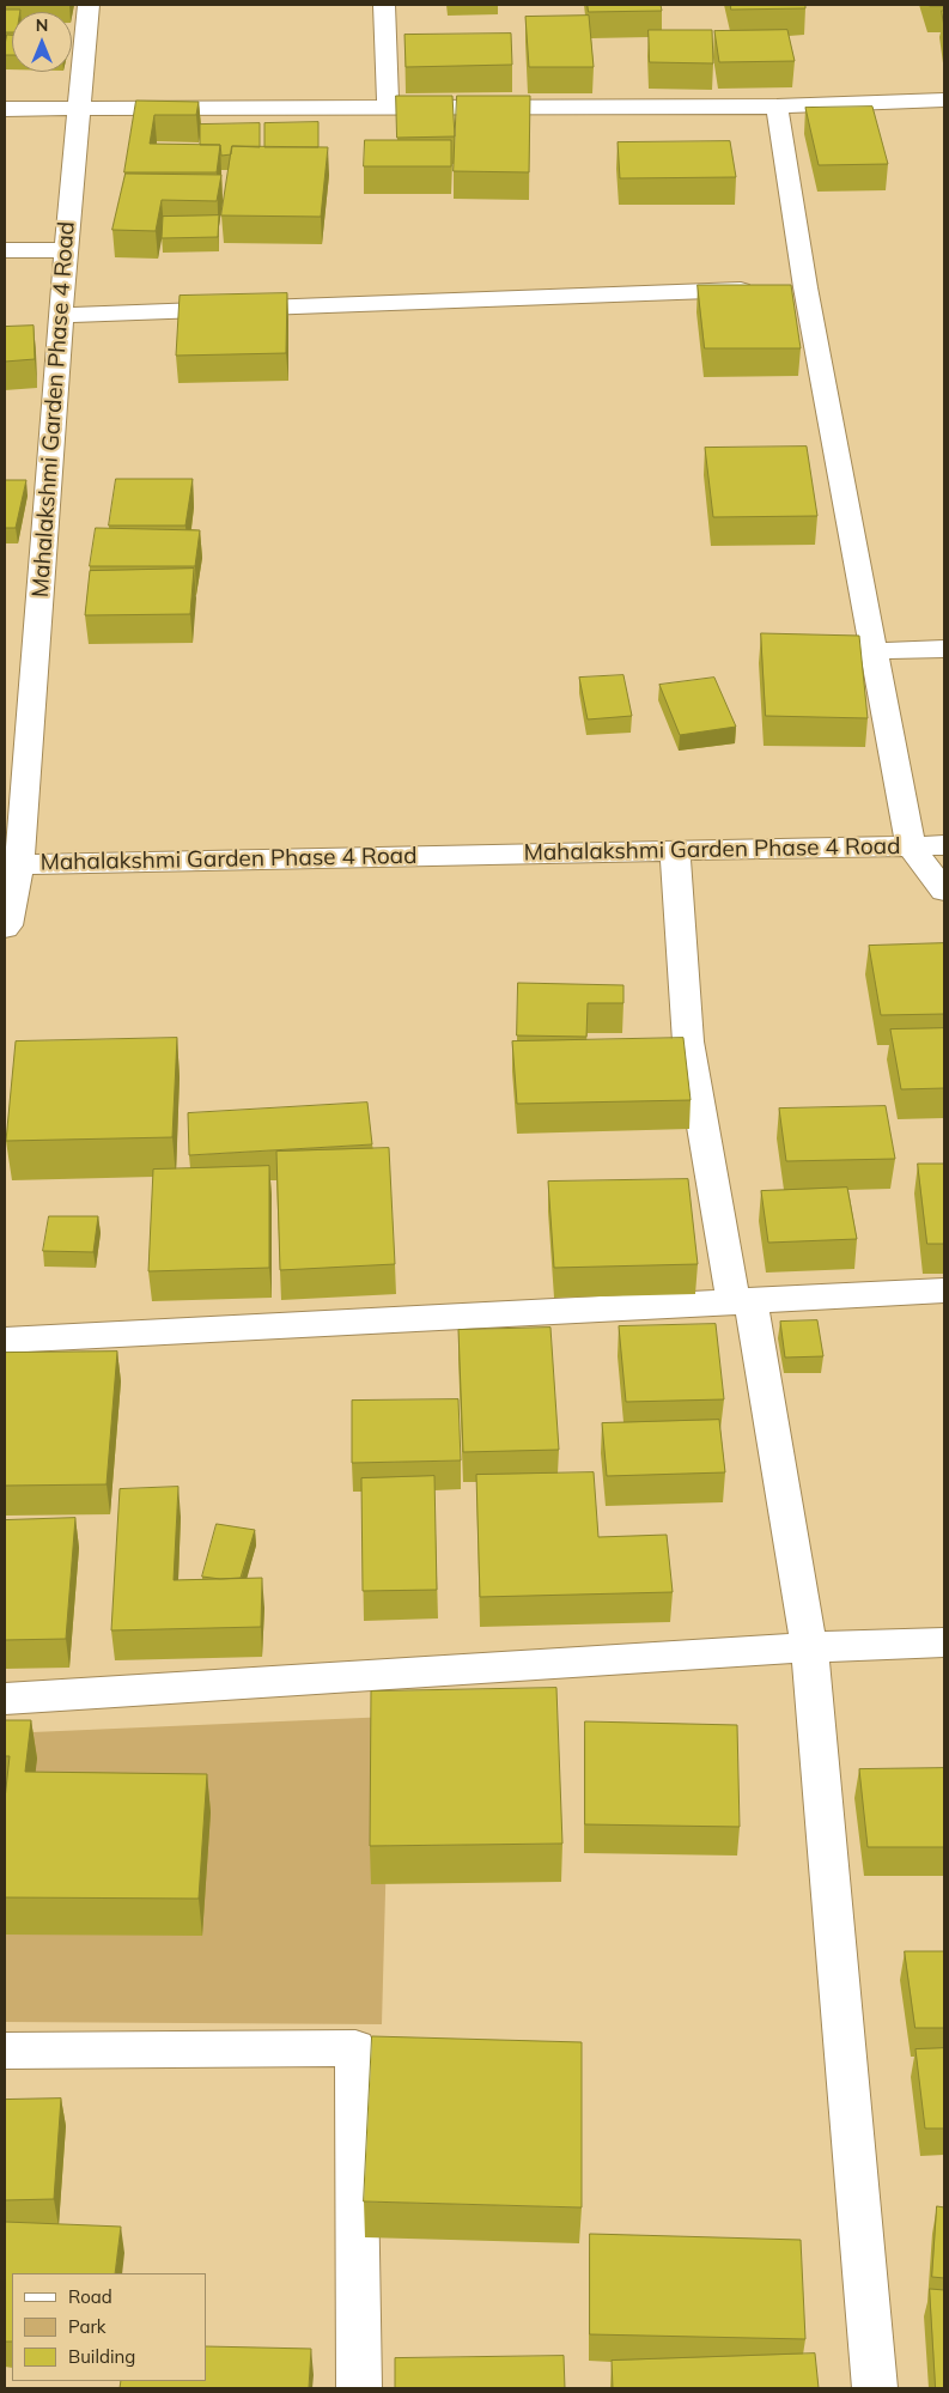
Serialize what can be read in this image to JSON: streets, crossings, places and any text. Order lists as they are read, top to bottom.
{
  "streets": {
    "street": ["Mahalakshmi Garden Phase 4 Road"]
  },
  "legend": ["Road", "Park", "Building"],
  "north": "top"
}
